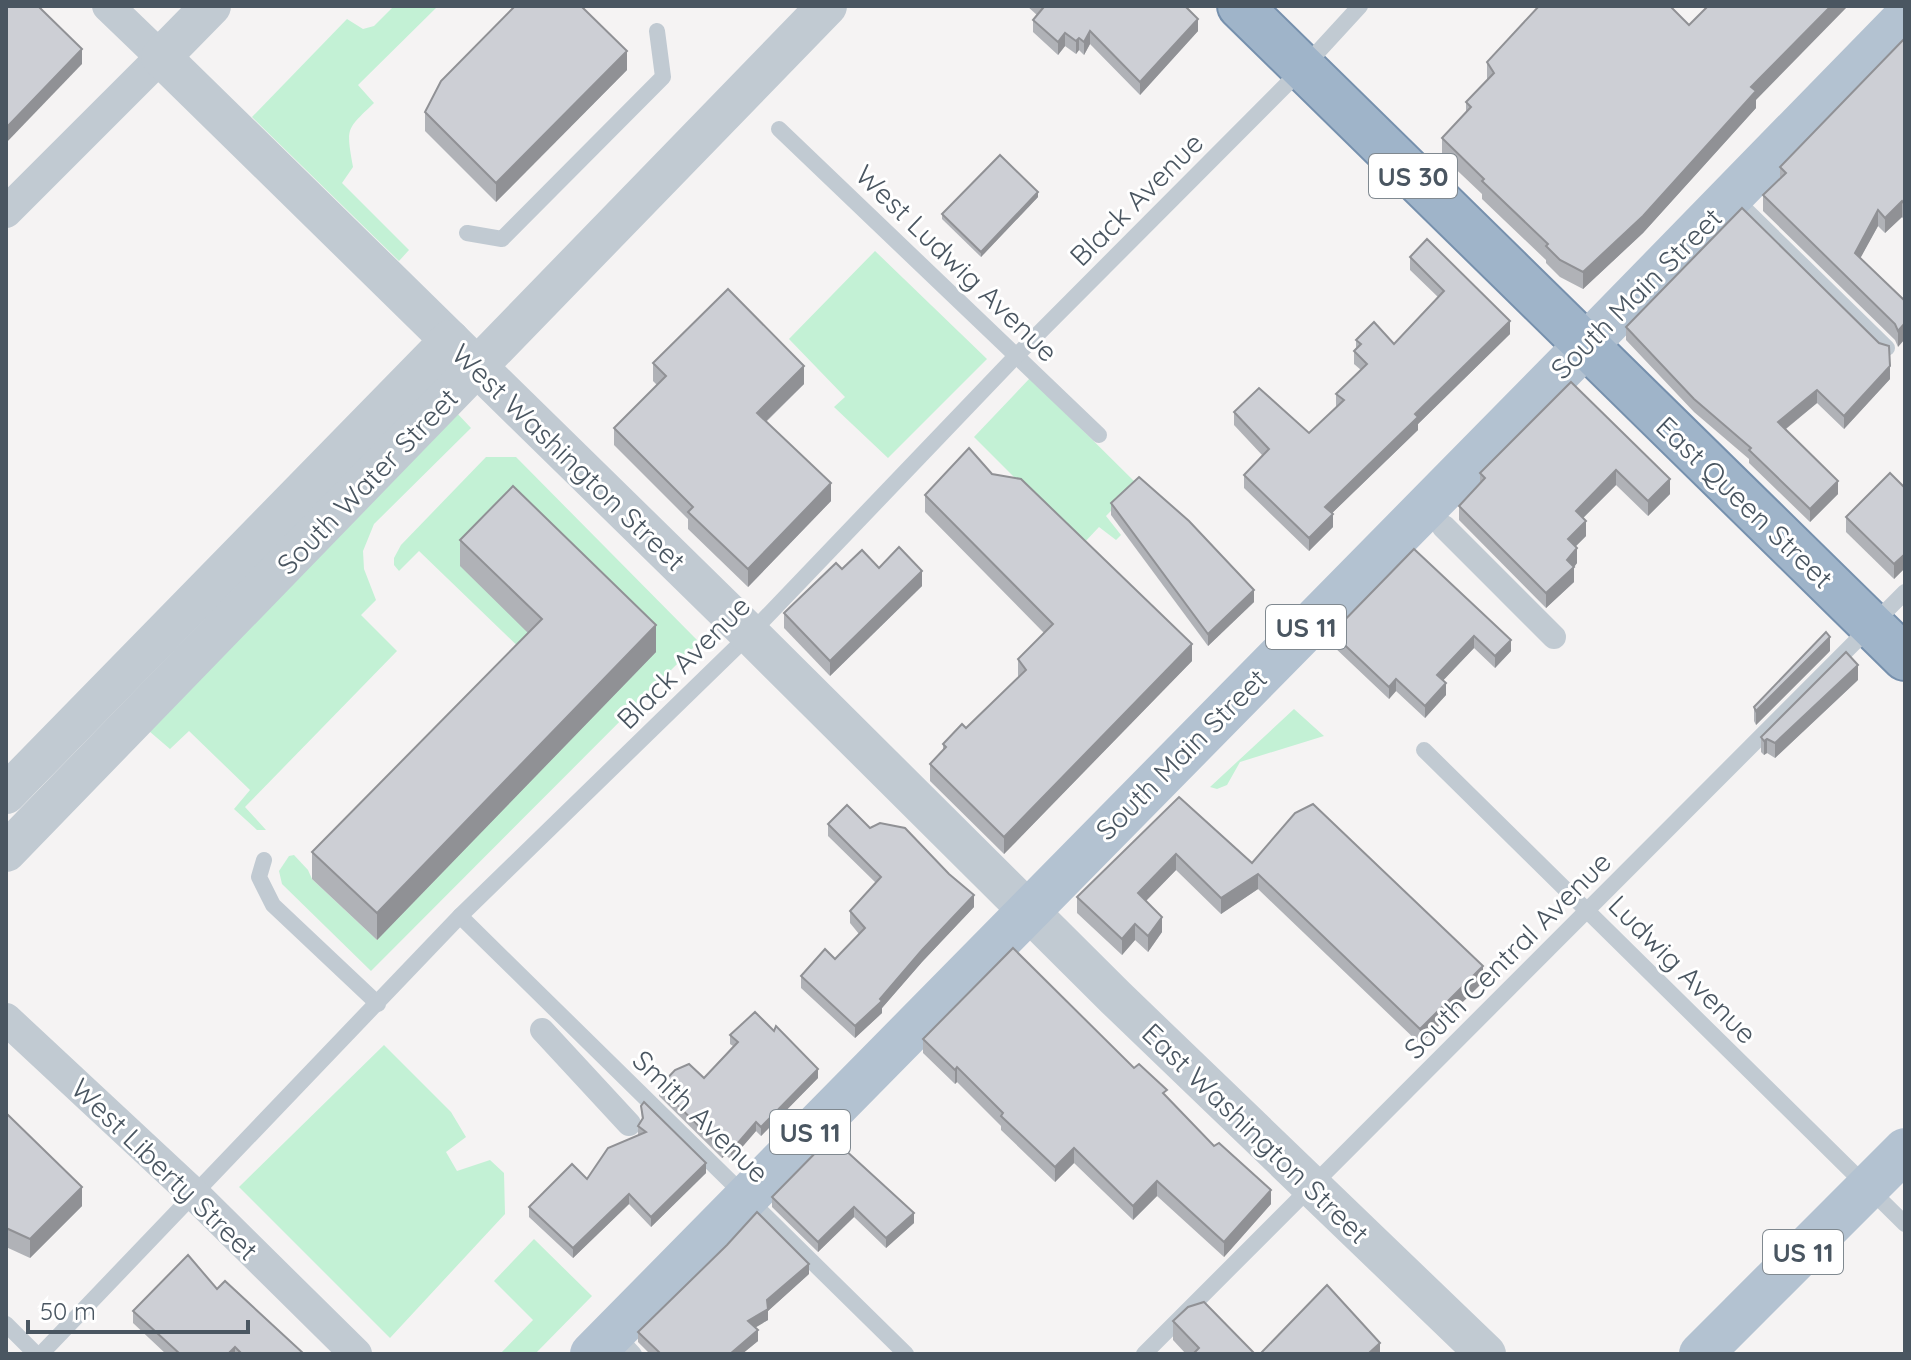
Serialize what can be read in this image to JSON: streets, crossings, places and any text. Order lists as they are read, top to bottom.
{
  "streets": {
    "highway": ["US 30", "East Queen Street"],
    "main road": ["South Main Street", "US 11"],
    "street": [
      "West Washington Street",
      "South Water Street",
      "East Washington Street",
      "West Liberty Street"
    ],
    "lane": [
      "Black Avenue",
      "West Ludwig Avenue",
      "South Central Avenue",
      "Ludwig Avenue",
      "Smith Avenue"
    ]
  },
  "crossings": [
    ["US 30", "Black Avenue"],
    ["US 30", "South Main Street"],
    ["US 30", "East Queen Street"],
    ["Black Avenue", "West Ludwig Avenue"],
    ["Black Avenue", "West Washington Street"],
    ["Black Avenue", "Smith Avenue"],
    ["Black Avenue", "West Liberty Street"],
    ["South Main Street", "West Washington Street"],
    ["South Main Street", "East Queen Street"],
    ["South Main Street", "Smith Avenue"],
    ["South Main Street", "East Washington Street"],
    ["West Washington Street", "South Water Street"],
    ["West Washington Street", "East Washington Street"],
    ["East Queen Street", "South Central Avenue"],
    ["US 11", "Ludwig Avenue"],
    ["South Central Avenue", "Ludwig Avenue"],
    ["South Central Avenue", "East Washington Street"]
  ],
  "scale_bar": "50 m"
}
